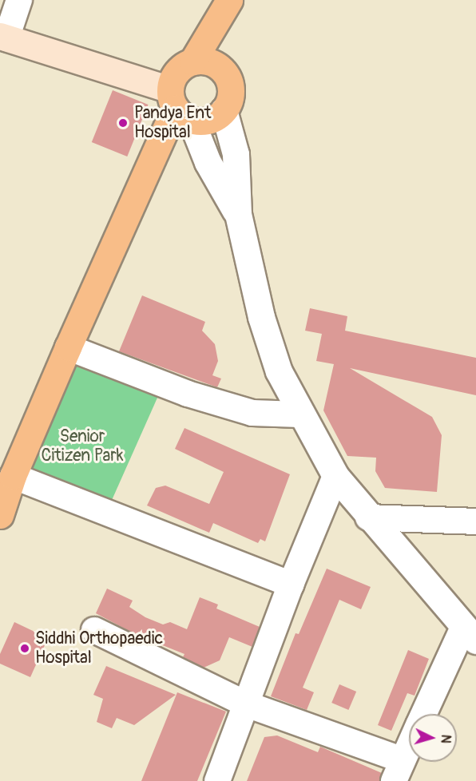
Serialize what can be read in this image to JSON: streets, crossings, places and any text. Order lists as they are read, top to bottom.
{
  "parks": ["Senior Citizen Park"],
  "places": ["Pandya Ent Hospital", "Siddhi Orthopaedic Hospital"],
  "north": "right"
}
